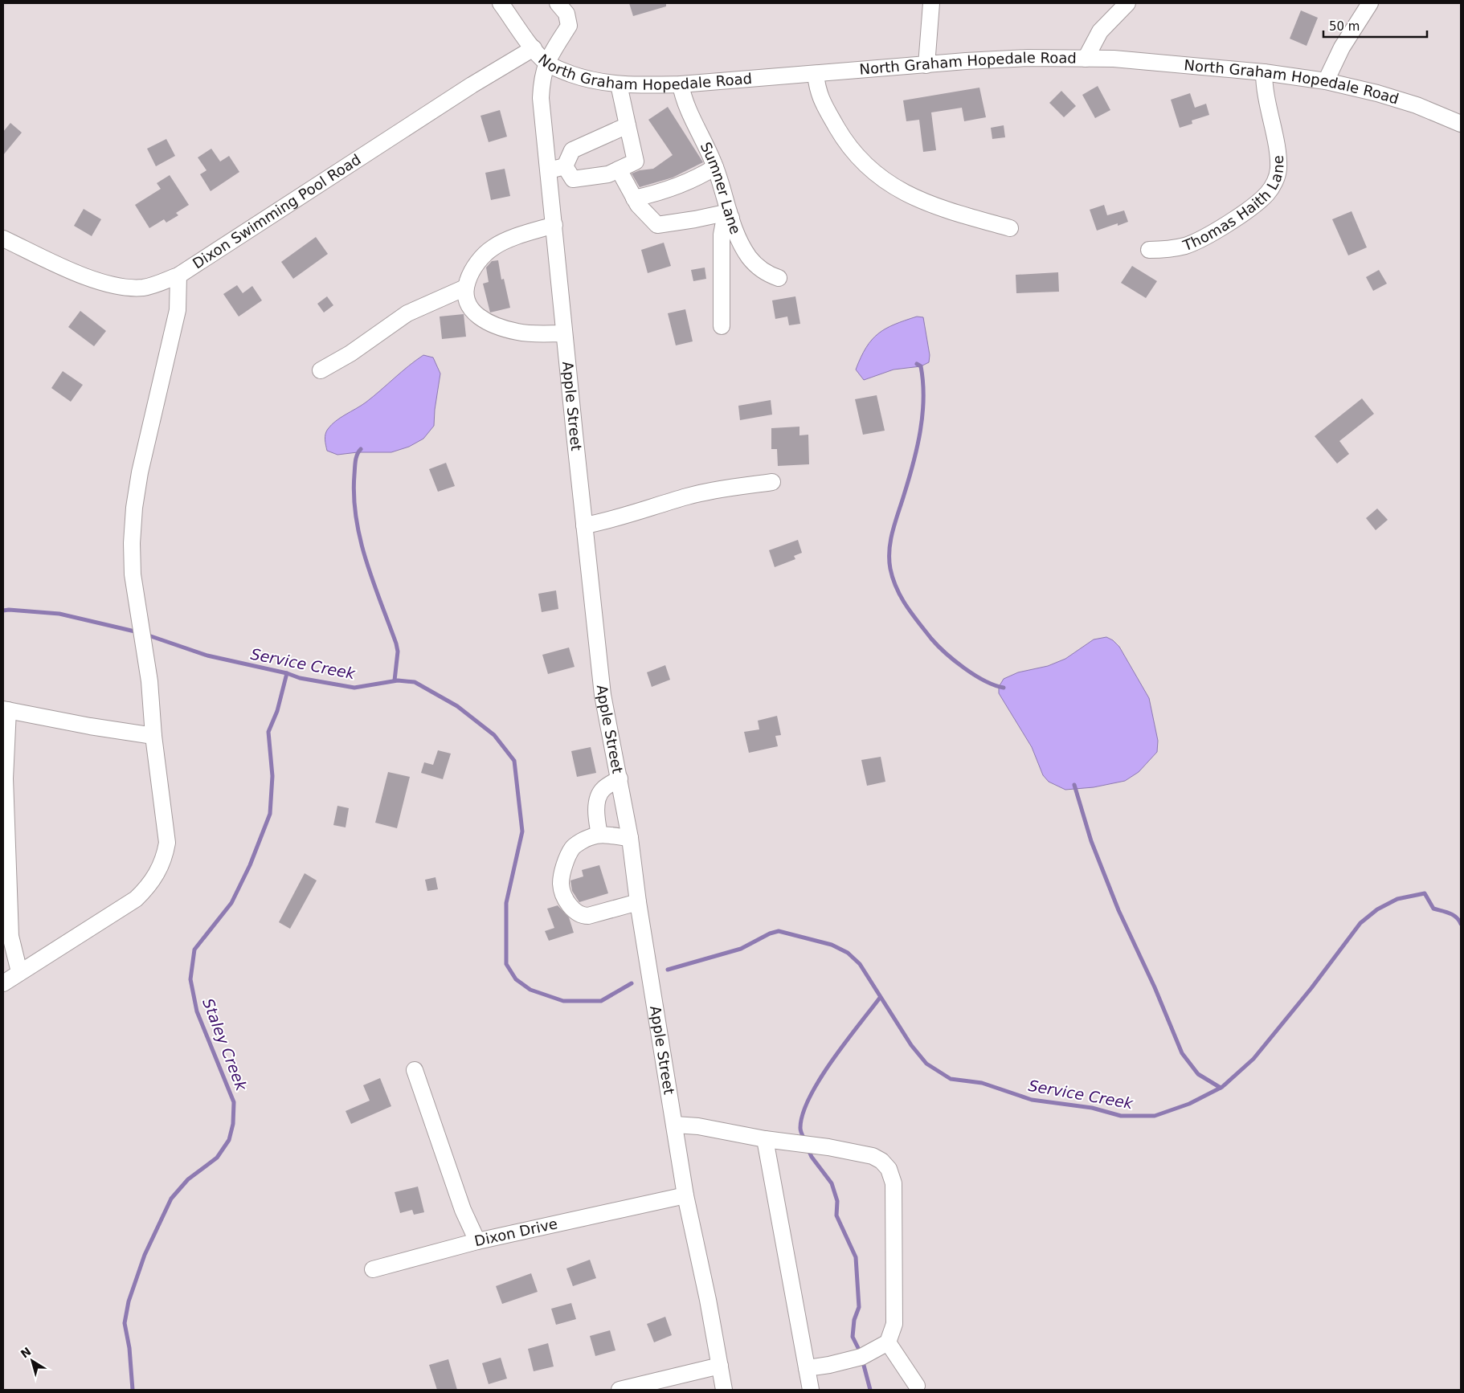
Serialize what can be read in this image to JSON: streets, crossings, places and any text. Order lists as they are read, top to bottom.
{
  "streets": {
    "street": [
      "North Graham Hopedale Road",
      "Sumner Lane",
      "Thomas Haith Lane",
      "Dixon Swimming Pool Road",
      "Apple Street",
      "Dixon Drive"
    ]
  },
  "crossings": [
    ["North Graham Hopedale Road", "Sumner Lane"],
    ["North Graham Hopedale Road", "Thomas Haith Lane"],
    ["North Graham Hopedale Road", "Dixon Swimming Pool Road"],
    ["North Graham Hopedale Road", "Apple Street"],
    ["Apple Street", "Dixon Drive"]
  ],
  "water": ["Service Creek", "Staley Creek"],
  "scale_bar": "50 m",
  "north": "top left"
}
